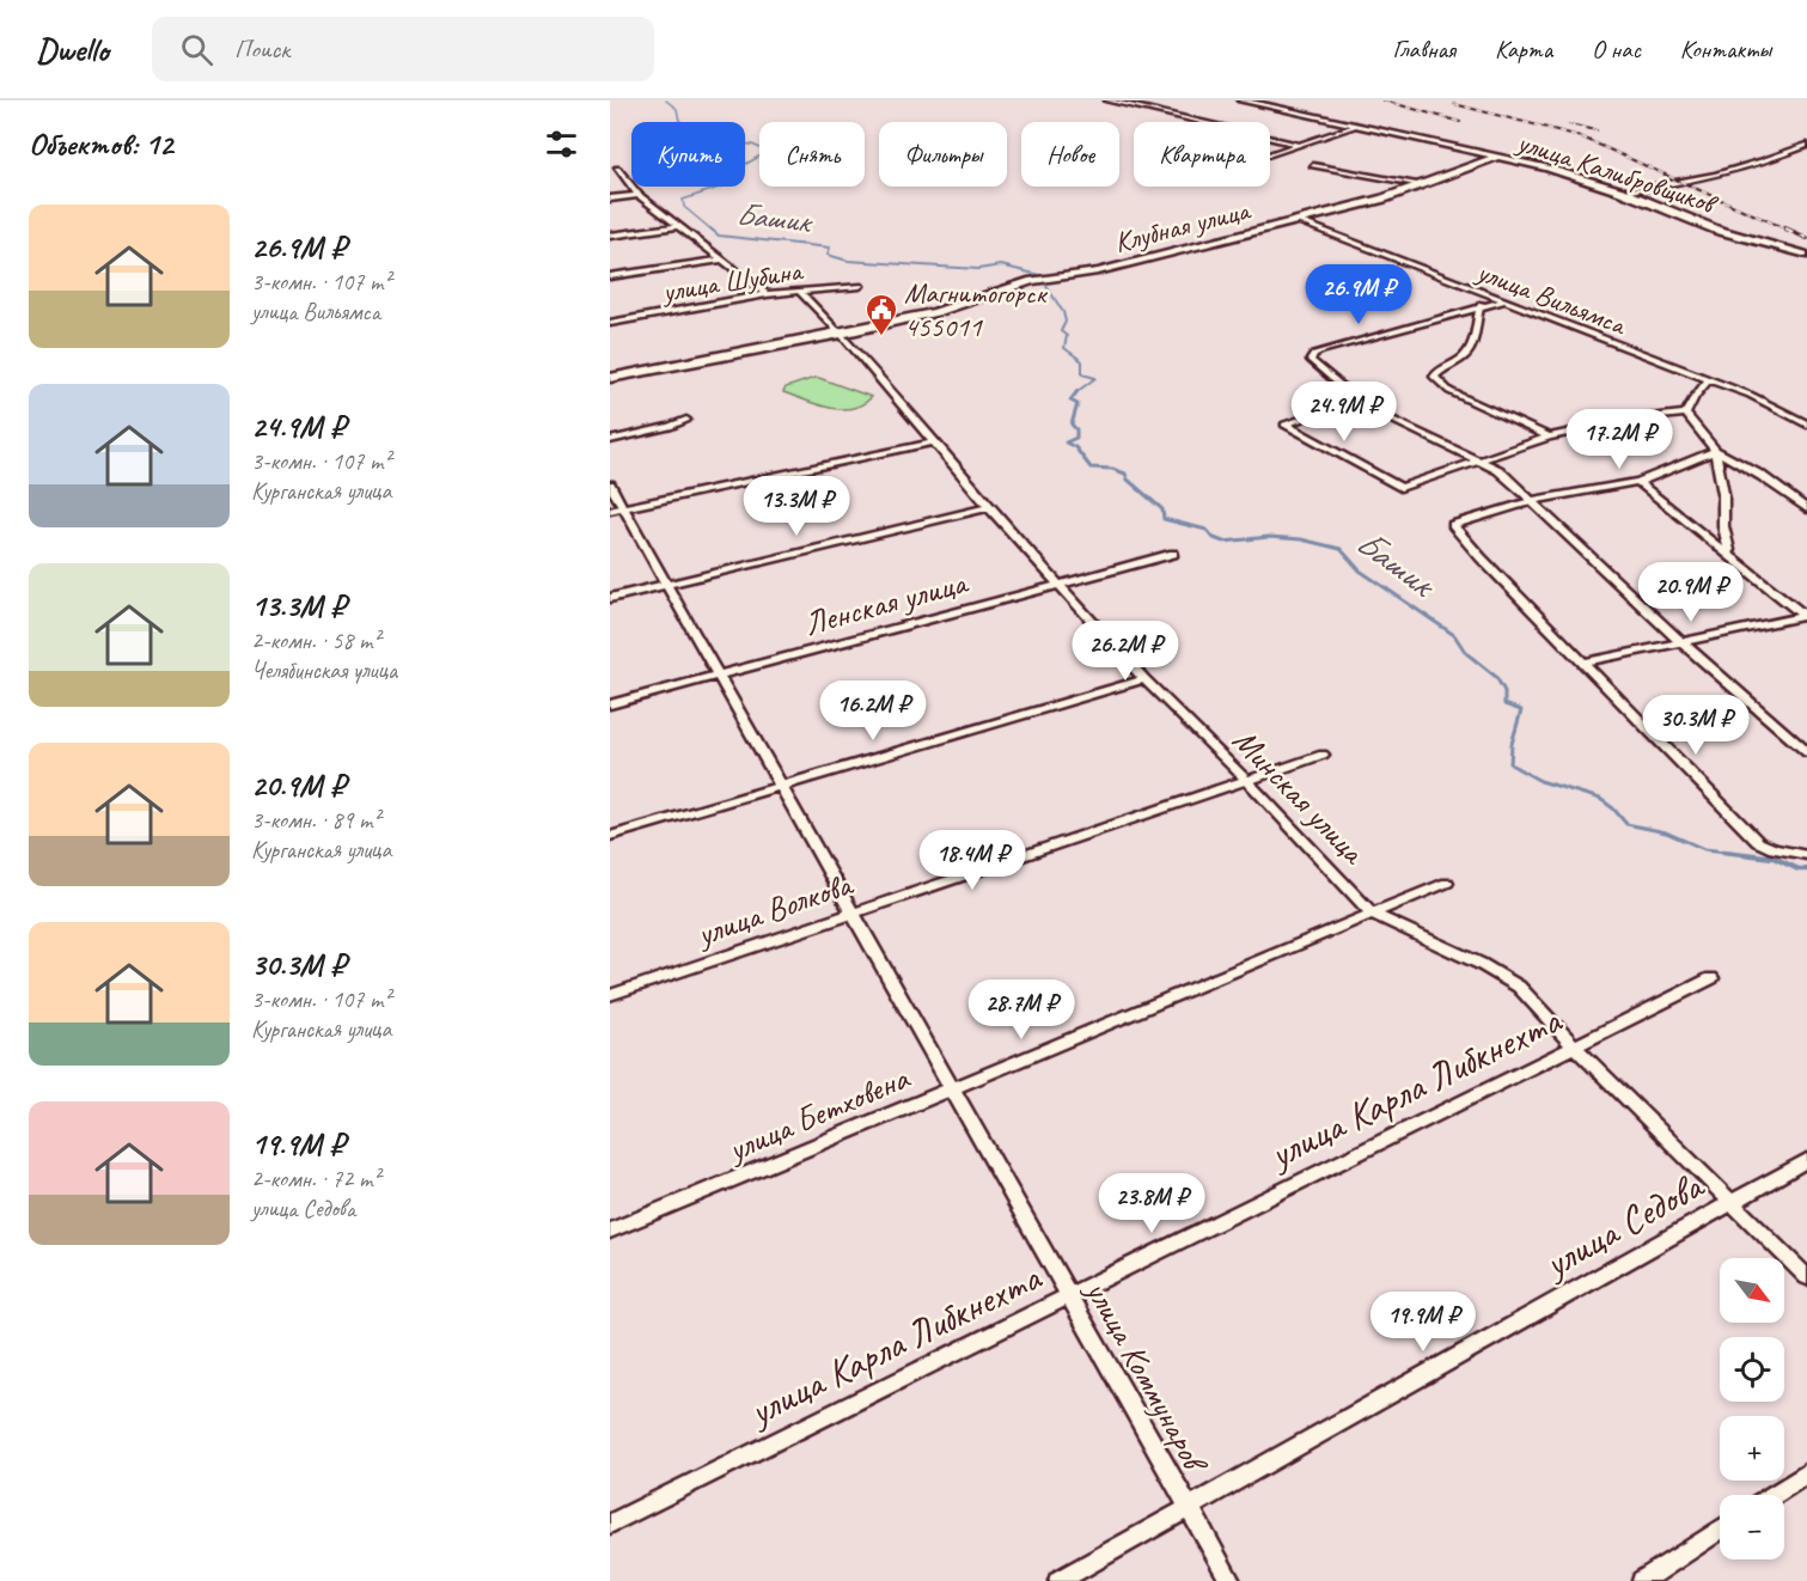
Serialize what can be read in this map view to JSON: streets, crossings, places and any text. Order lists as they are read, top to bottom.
{
  "streets": {
    "street": [
      "улица Калибровщиков",
      "Клубная улица",
      "улица Шубина",
      "улица Вильямса",
      "Ленская улица",
      "Минская улица",
      "улица Волкова",
      "улица Карла Либкнехта",
      "улица Бетховена",
      "улица Седова",
      "улица Коммунаров"
    ]
  },
  "crossings": [
    ["улица Калибровщиков", "Клубная улица"],
    ["Клубная улица", "улица Вильямса"],
    ["Клубная улица", "Минская улица"],
    ["улица Шубина", "Минская улица"],
    ["Ленская улица", "Минская улица"],
    ["Ленская улица", "улица Коммунаров"],
    ["Минская улица", "улица Волкова"],
    ["Минская улица", "улица Карла Либкнехта"],
    ["Минская улица", "улица Бетховена"],
    ["Минская улица", "улица Седова"],
    ["улица Волкова", "улица Коммунаров"],
    ["улица Карла Либкнехта", "улица Коммунаров"],
    ["улица Бетховена", "улица Коммунаров"],
    ["улица Седова", "улица Коммунаров"]
  ],
  "water": ["Башик"],
  "places": {
    "public building": ["Магнитогорск 455011"]
  },
  "north": "bottom right",
  "page": {
    "header": "Dwello",
    "search": "Поиск",
    "nav": [
      "Главная",
      "Карта",
      "О нас",
      "Контакты"
    ],
    "heading": "Объектов: 12",
    "chip": [
      "Купить",
      "Снять",
      "Фильтры",
      "Новое",
      "Квартира"
    ],
    "list": [
      {
        "name": "26.9M ₽",
        "note": "3-комн. · 107 m² · улица Вильямса"
      },
      {
        "name": "24.9M ₽",
        "note": "3-комн. · 107 m² · Курганская улица"
      },
      {
        "name": "13.3M ₽",
        "note": "2-комн. · 58 m² · Челябинская улица"
      },
      {
        "name": "20.9M ₽",
        "note": "3-комн. · 89 m² · Курганская улица"
      },
      {
        "name": "30.3M ₽",
        "note": "3-комн. · 107 m² · Курганская улица"
      },
      {
        "name": "19.9M ₽",
        "note": "2-комн. · 72 m² · улица Седова"
      }
    ],
    "price": [
      "26.9M ₽",
      "24.9M ₽",
      "17.2M ₽",
      "13.3M ₽",
      "20.9M ₽",
      "26.2M ₽",
      "16.2M ₽",
      "30.3M ₽",
      "18.4M ₽",
      "28.7M ₽",
      "23.8M ₽",
      "19.9M ₽"
    ],
    "map_buttons": ["+", "−"]
  }
}
